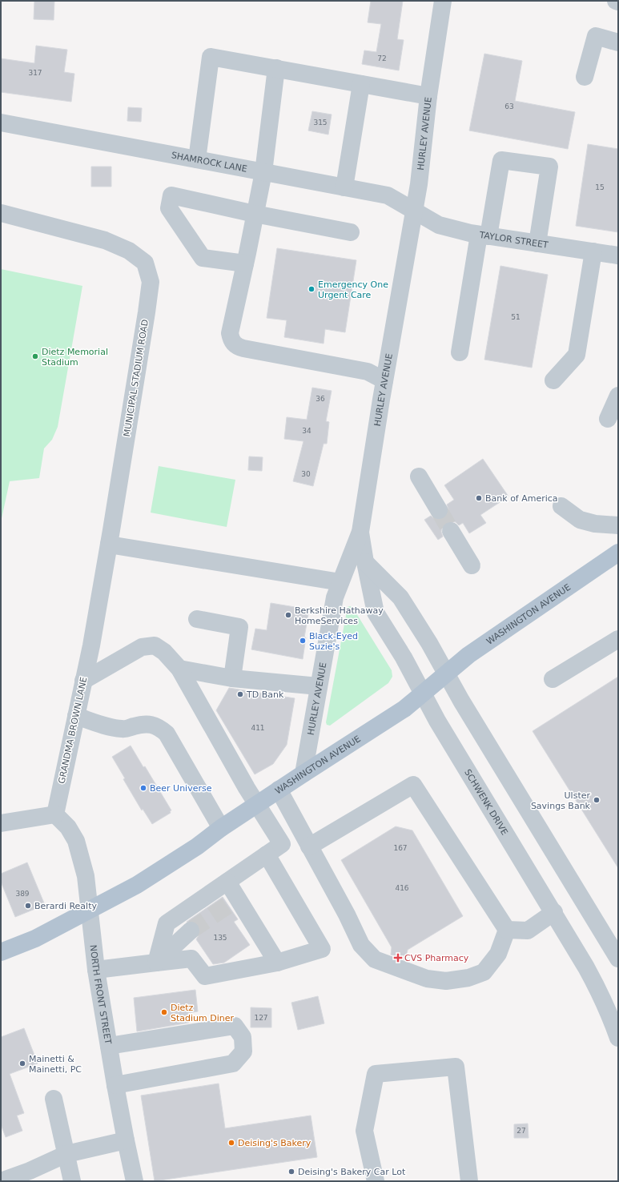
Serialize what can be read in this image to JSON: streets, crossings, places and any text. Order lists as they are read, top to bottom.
{
  "streets": {
    "main road": ["WASHINGTON AVENUE"],
    "street": [
      "HURLEY AVENUE",
      "SHAMROCK LANE",
      "TAYLOR STREET",
      "MUNICIPAL STADIUM ROAD",
      "GRANDMA BROWN LANE",
      "SCHWENK DRIVE",
      "NORTH FRONT STREET"
    ]
  },
  "crossings": [
    ["HURLEY AVENUE", "SHAMROCK LANE"],
    ["HURLEY AVENUE", "TAYLOR STREET"],
    ["HURLEY AVENUE", "WASHINGTON AVENUE"],
    ["HURLEY AVENUE", "SCHWENK DRIVE"],
    ["SHAMROCK LANE", "TAYLOR STREET"],
    ["MUNICIPAL STADIUM ROAD", "GRANDMA BROWN LANE"],
    ["WASHINGTON AVENUE", "SCHWENK DRIVE"],
    ["WASHINGTON AVENUE", "NORTH FRONT STREET"],
    ["GRANDMA BROWN LANE", "NORTH FRONT STREET"]
  ],
  "places": {
    "other": [
      "Emergency One Urgent Care",
      "Dietz Memorial Stadium",
      "Bank of America",
      "Berkshire Hathaway HomeServices",
      "Black-Eyed Suzie's",
      "TD Bank",
      "Beer Universe",
      "Ulster Savings Bank",
      "Berardi Realty",
      "Dietz Stadium Diner",
      "Mainetti & Mainetti, PC",
      "Deising's Bakery",
      "Deising's Bakery Car Lot"
    ],
    "health": ["CVS Pharmacy"]
  },
  "house_numbers": [
    "72",
    "317",
    "63",
    "315",
    "15",
    "51",
    "36",
    "34",
    "30",
    "411",
    "167",
    "416",
    "389",
    "135",
    "127",
    "27"
  ]
}
